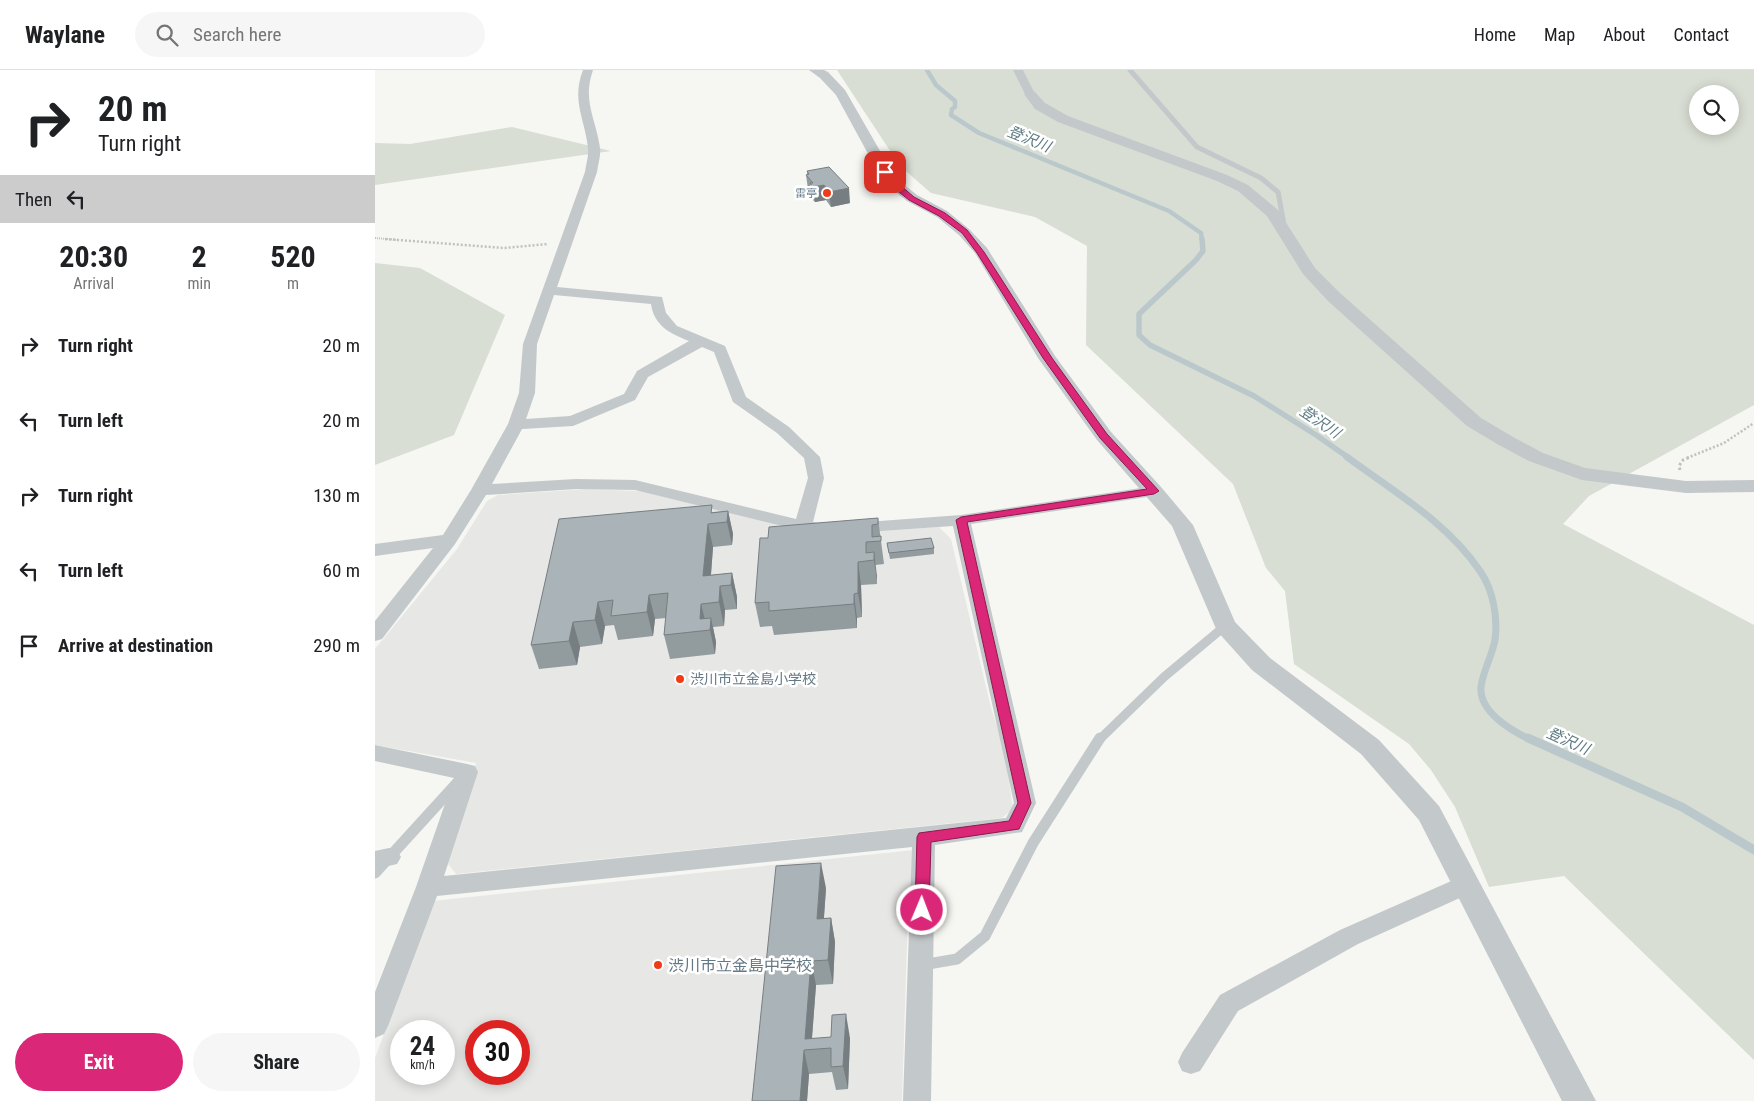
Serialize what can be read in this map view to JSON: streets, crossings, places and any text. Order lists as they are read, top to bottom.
{
  "water": ["登沢川"],
  "places": ["雷亭", "渋川市立金島小学校", "渋川市立金島中学校"],
  "page": {
    "header": "Waylane",
    "search": "Search here",
    "nav": [
      "Home",
      "Map",
      "About",
      "Contact"
    ],
    "turn": ["20 m", "Turn right"],
    "then": "Then",
    "eta": [
      "20:30",
      "Arrival",
      "2",
      "min",
      "520",
      "m"
    ],
    "list": [
      {
        "name": "Turn right",
        "value": "20 m"
      },
      {
        "name": "Turn left",
        "value": "20 m"
      },
      {
        "name": "Turn right",
        "value": "130 m"
      },
      {
        "name": "Turn left",
        "value": "60 m"
      },
      {
        "name": "Arrive at destination",
        "value": "290 m"
      }
    ],
    "speed": "24 km/h",
    "limit": "30",
    "buttons": ["Exit", "Share"]
  }
}
